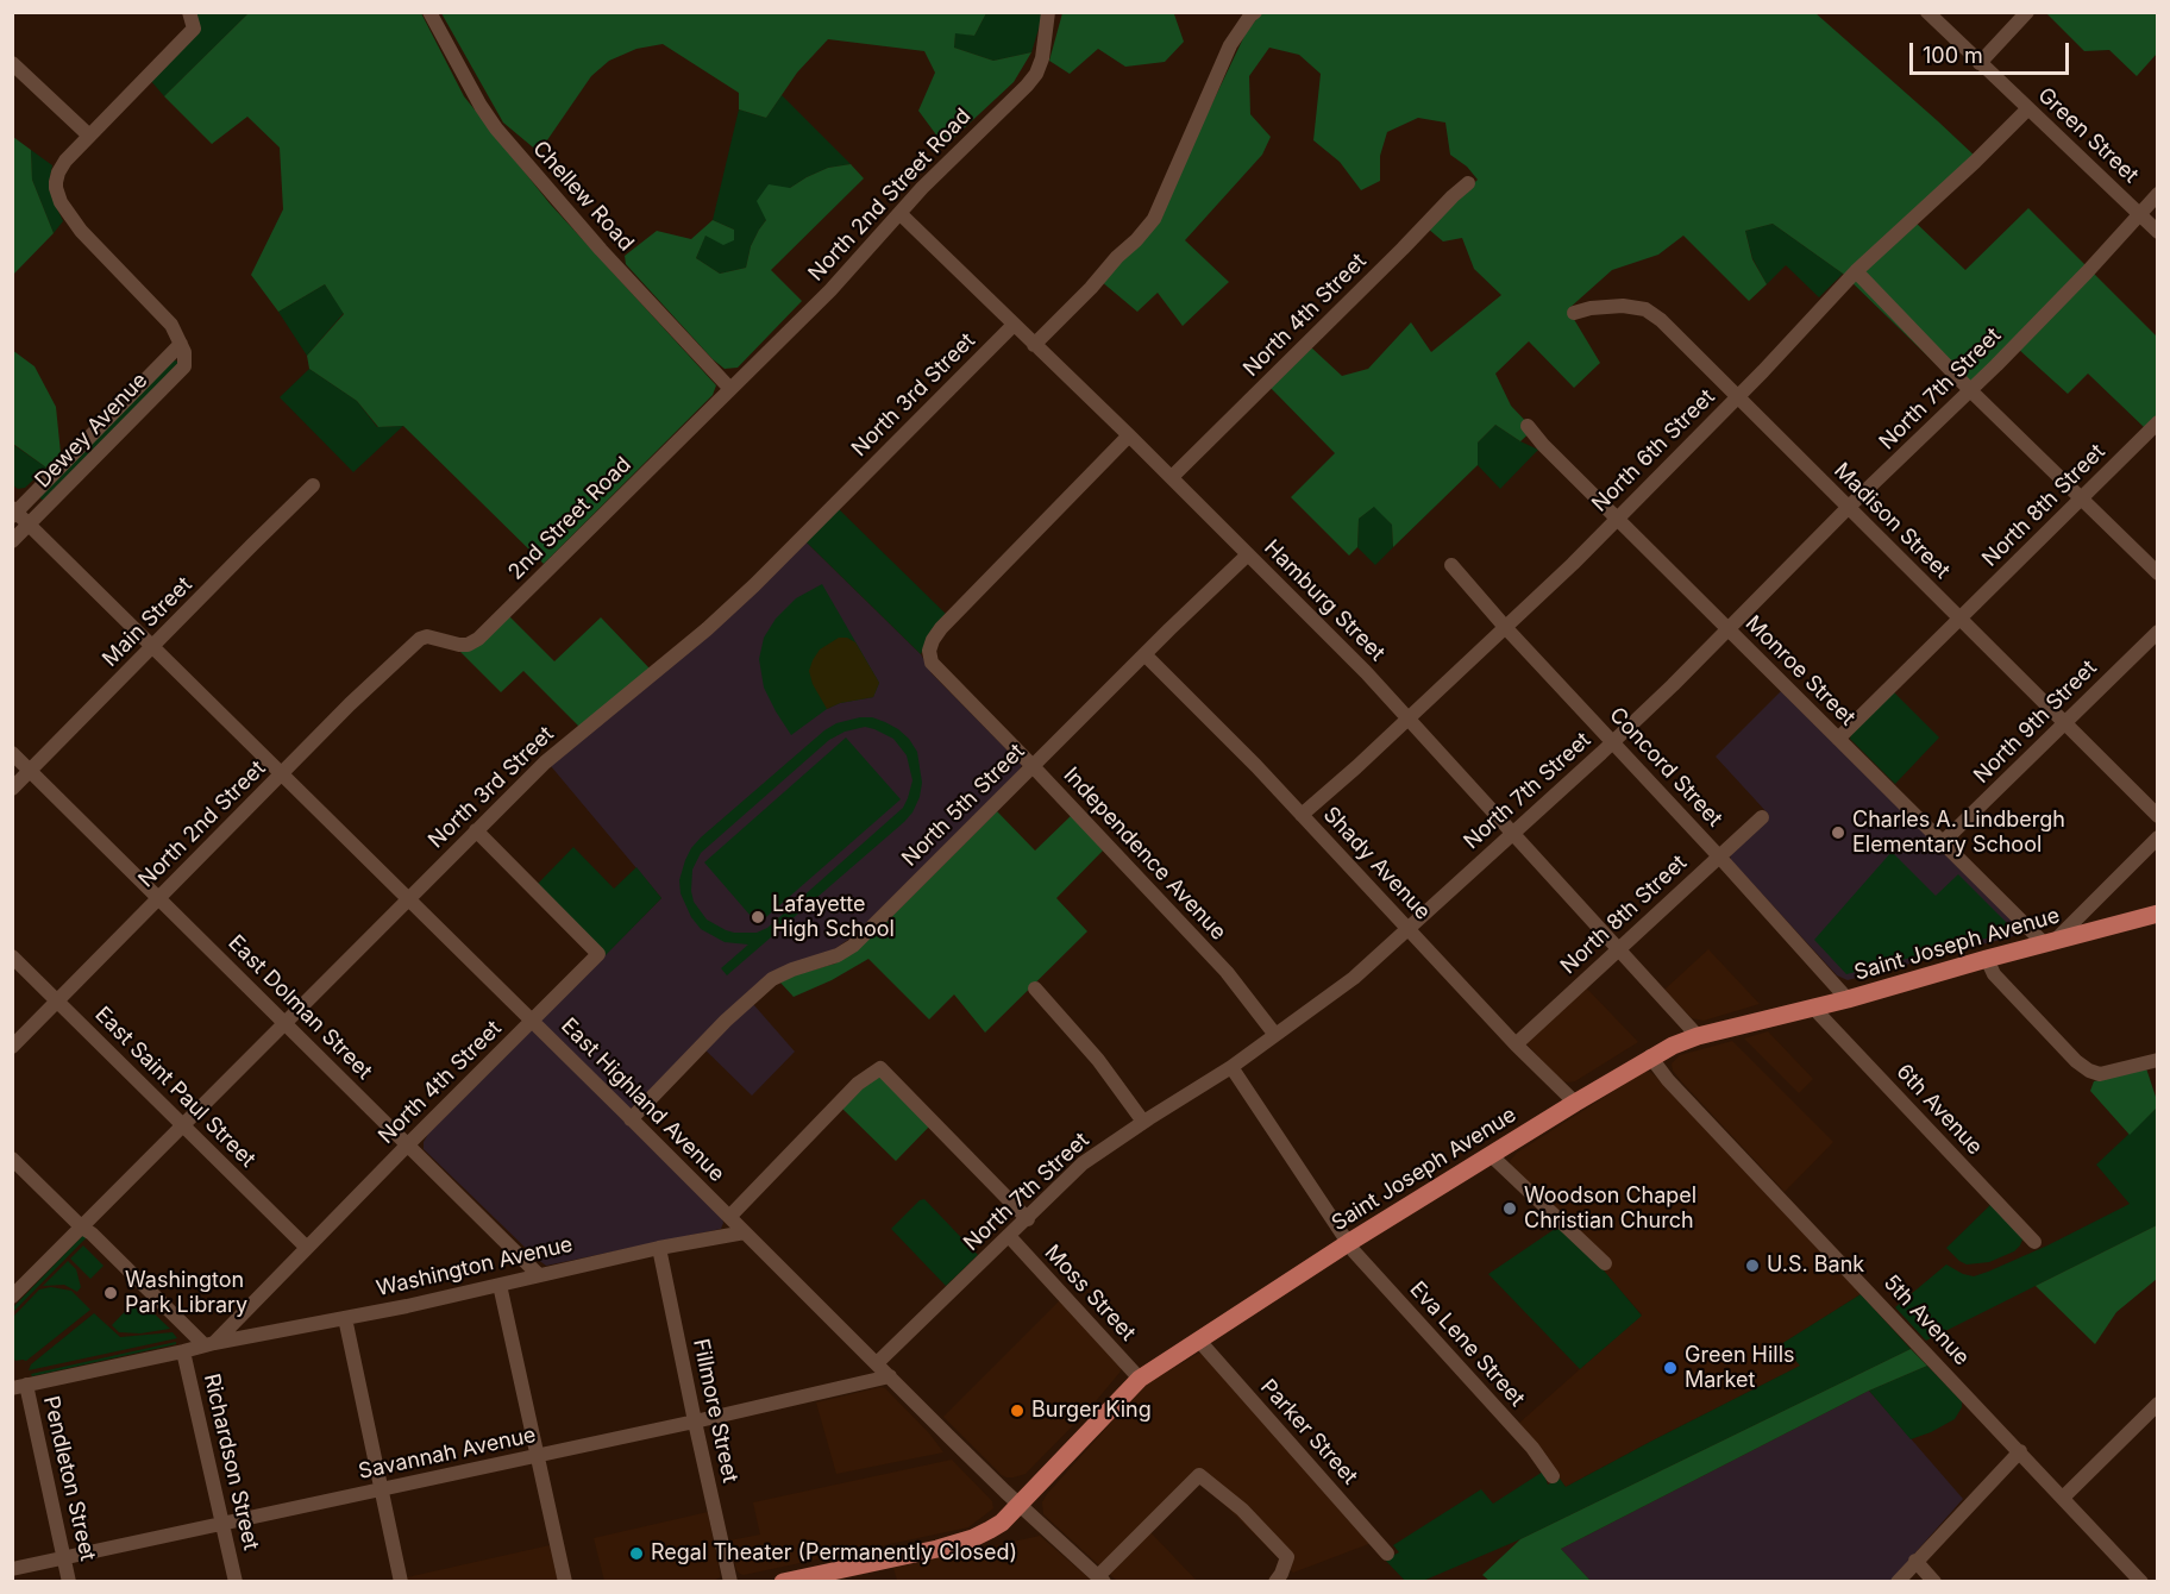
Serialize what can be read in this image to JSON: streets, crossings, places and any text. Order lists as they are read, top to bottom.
{
  "streets": {
    "main road": ["Saint Joseph Avenue"],
    "street": [
      "Green Street",
      "North 2nd Street Road",
      "Chellew Road",
      "North 4th Street",
      "North 7th Street",
      "North 3rd Street",
      "Dewey Avenue",
      "North 6th Street",
      "North 8th Street",
      "2nd Street Road",
      "Madison Street",
      "Hamburg Street",
      "Main Street",
      "Monroe Street",
      "North 9th Street",
      "Concord Street",
      "North 5th Street",
      "North 2nd Street",
      "Independence Avenue",
      "Shady Avenue",
      "East Dolman Street",
      "East Saint Paul Street",
      "East Highland Avenue",
      "6th Avenue",
      "Washington Avenue",
      "Moss Street",
      "5th Avenue",
      "Eva Lene Street",
      "Fillmore Street",
      "Parker Street",
      "Savannah Avenue",
      "Richardson Street",
      "Pendleton Street"
    ]
  },
  "crossings": [
    ["Green Street", "North 7th Street"],
    ["Green Street", "North 6th Street"],
    ["North 2nd Street Road", "Chellew Road"],
    ["North 2nd Street Road", "2nd Street Road"],
    ["North 2nd Street Road", "Hamburg Street"],
    ["Chellew Road", "2nd Street Road"],
    ["North 4th Street", "North 3rd Street"],
    ["North 4th Street", "Hamburg Street"],
    ["North 4th Street", "East Dolman Street"],
    ["North 4th Street", "East Saint Paul Street"],
    ["North 4th Street", "East Highland Avenue"],
    ["North 4th Street", "Washington Avenue"],
    ["North 7th Street", "Madison Street"],
    ["North 7th Street", "Hamburg Street"],
    ["North 7th Street", "Monroe Street"],
    ["North 7th Street", "Concord Street"],
    ["North 7th Street", "Independence Avenue"],
    ["North 7th Street", "Shady Avenue"],
    ["North 7th Street", "East Highland Avenue"],
    ["North 7th Street", "Moss Street"],
    ["North 7th Street", "Eva Lene Street"],
    ["North 3rd Street", "Hamburg Street"],
    ["North 3rd Street", "East Dolman Street"],
    ["North 3rd Street", "East Saint Paul Street"],
    ["North 3rd Street", "East Highland Avenue"],
    ["Dewey Avenue", "East Highland Avenue"],
    ["North 6th Street", "Madison Street"],
    ["North 6th Street", "Hamburg Street"],
    ["North 6th Street", "Monroe Street"],
    ["North 6th Street", "Concord Street"],
    ["North 6th Street", "Shady Avenue"],
    ["North 8th Street", "Madison Street"],
    ["North 8th Street", "Hamburg Street"],
    ["North 8th Street", "Monroe Street"],
    ["North 8th Street", "Concord Street"],
    ["North 8th Street", "Shady Avenue"],
    ["2nd Street Road", "North 2nd Street"],
    ["Madison Street", "North 9th Street"],
    ["Hamburg Street", "North 5th Street"],
    ["Hamburg Street", "Independence Avenue"],
    ["Hamburg Street", "Saint Joseph Avenue"],
    ["Main Street", "East Dolman Street"],
    ["Main Street", "East Highland Avenue"],
    ["Monroe Street", "North 9th Street"],
    ["Monroe Street", "Saint Joseph Avenue"],
    ["Concord Street", "Saint Joseph Avenue"],
    ["North 5th Street", "Independence Avenue"],
    ["North 5th Street", "Shady Avenue"],
    ["North 5th Street", "East Highland Avenue"],
    ["North 2nd Street", "East Dolman Street"],
    ["North 2nd Street", "East Saint Paul Street"],
    ["North 2nd Street", "East Highland Avenue"],
    ["Shady Avenue", "Saint Joseph Avenue"],
    ["Saint Joseph Avenue", "East Highland Avenue"],
    ["Saint Joseph Avenue", "6th Avenue"],
    ["Saint Joseph Avenue", "Moss Street"],
    ["Saint Joseph Avenue", "5th Avenue"],
    ["Saint Joseph Avenue", "Eva Lene Street"],
    ["Saint Joseph Avenue", "Parker Street"],
    ["East Dolman Street", "Washington Avenue"],
    ["East Highland Avenue", "Washington Avenue"],
    ["East Highland Avenue", "Savannah Avenue"],
    ["Washington Avenue", "Fillmore Street"],
    ["Fillmore Street", "Savannah Avenue"],
    ["Savannah Avenue", "Richardson Street"],
    ["Savannah Avenue", "Pendleton Street"]
  ],
  "places": [
    "Charles A. Lindbergh Elementary School",
    "Lafayette High School",
    "Woodson Chapel Christian Church",
    "U.S. Bank",
    "Washington Park Library",
    "Green Hills Market",
    "Burger King",
    "Regal Theater (Permanently Closed)"
  ],
  "scale_bar": "100 m"
}
